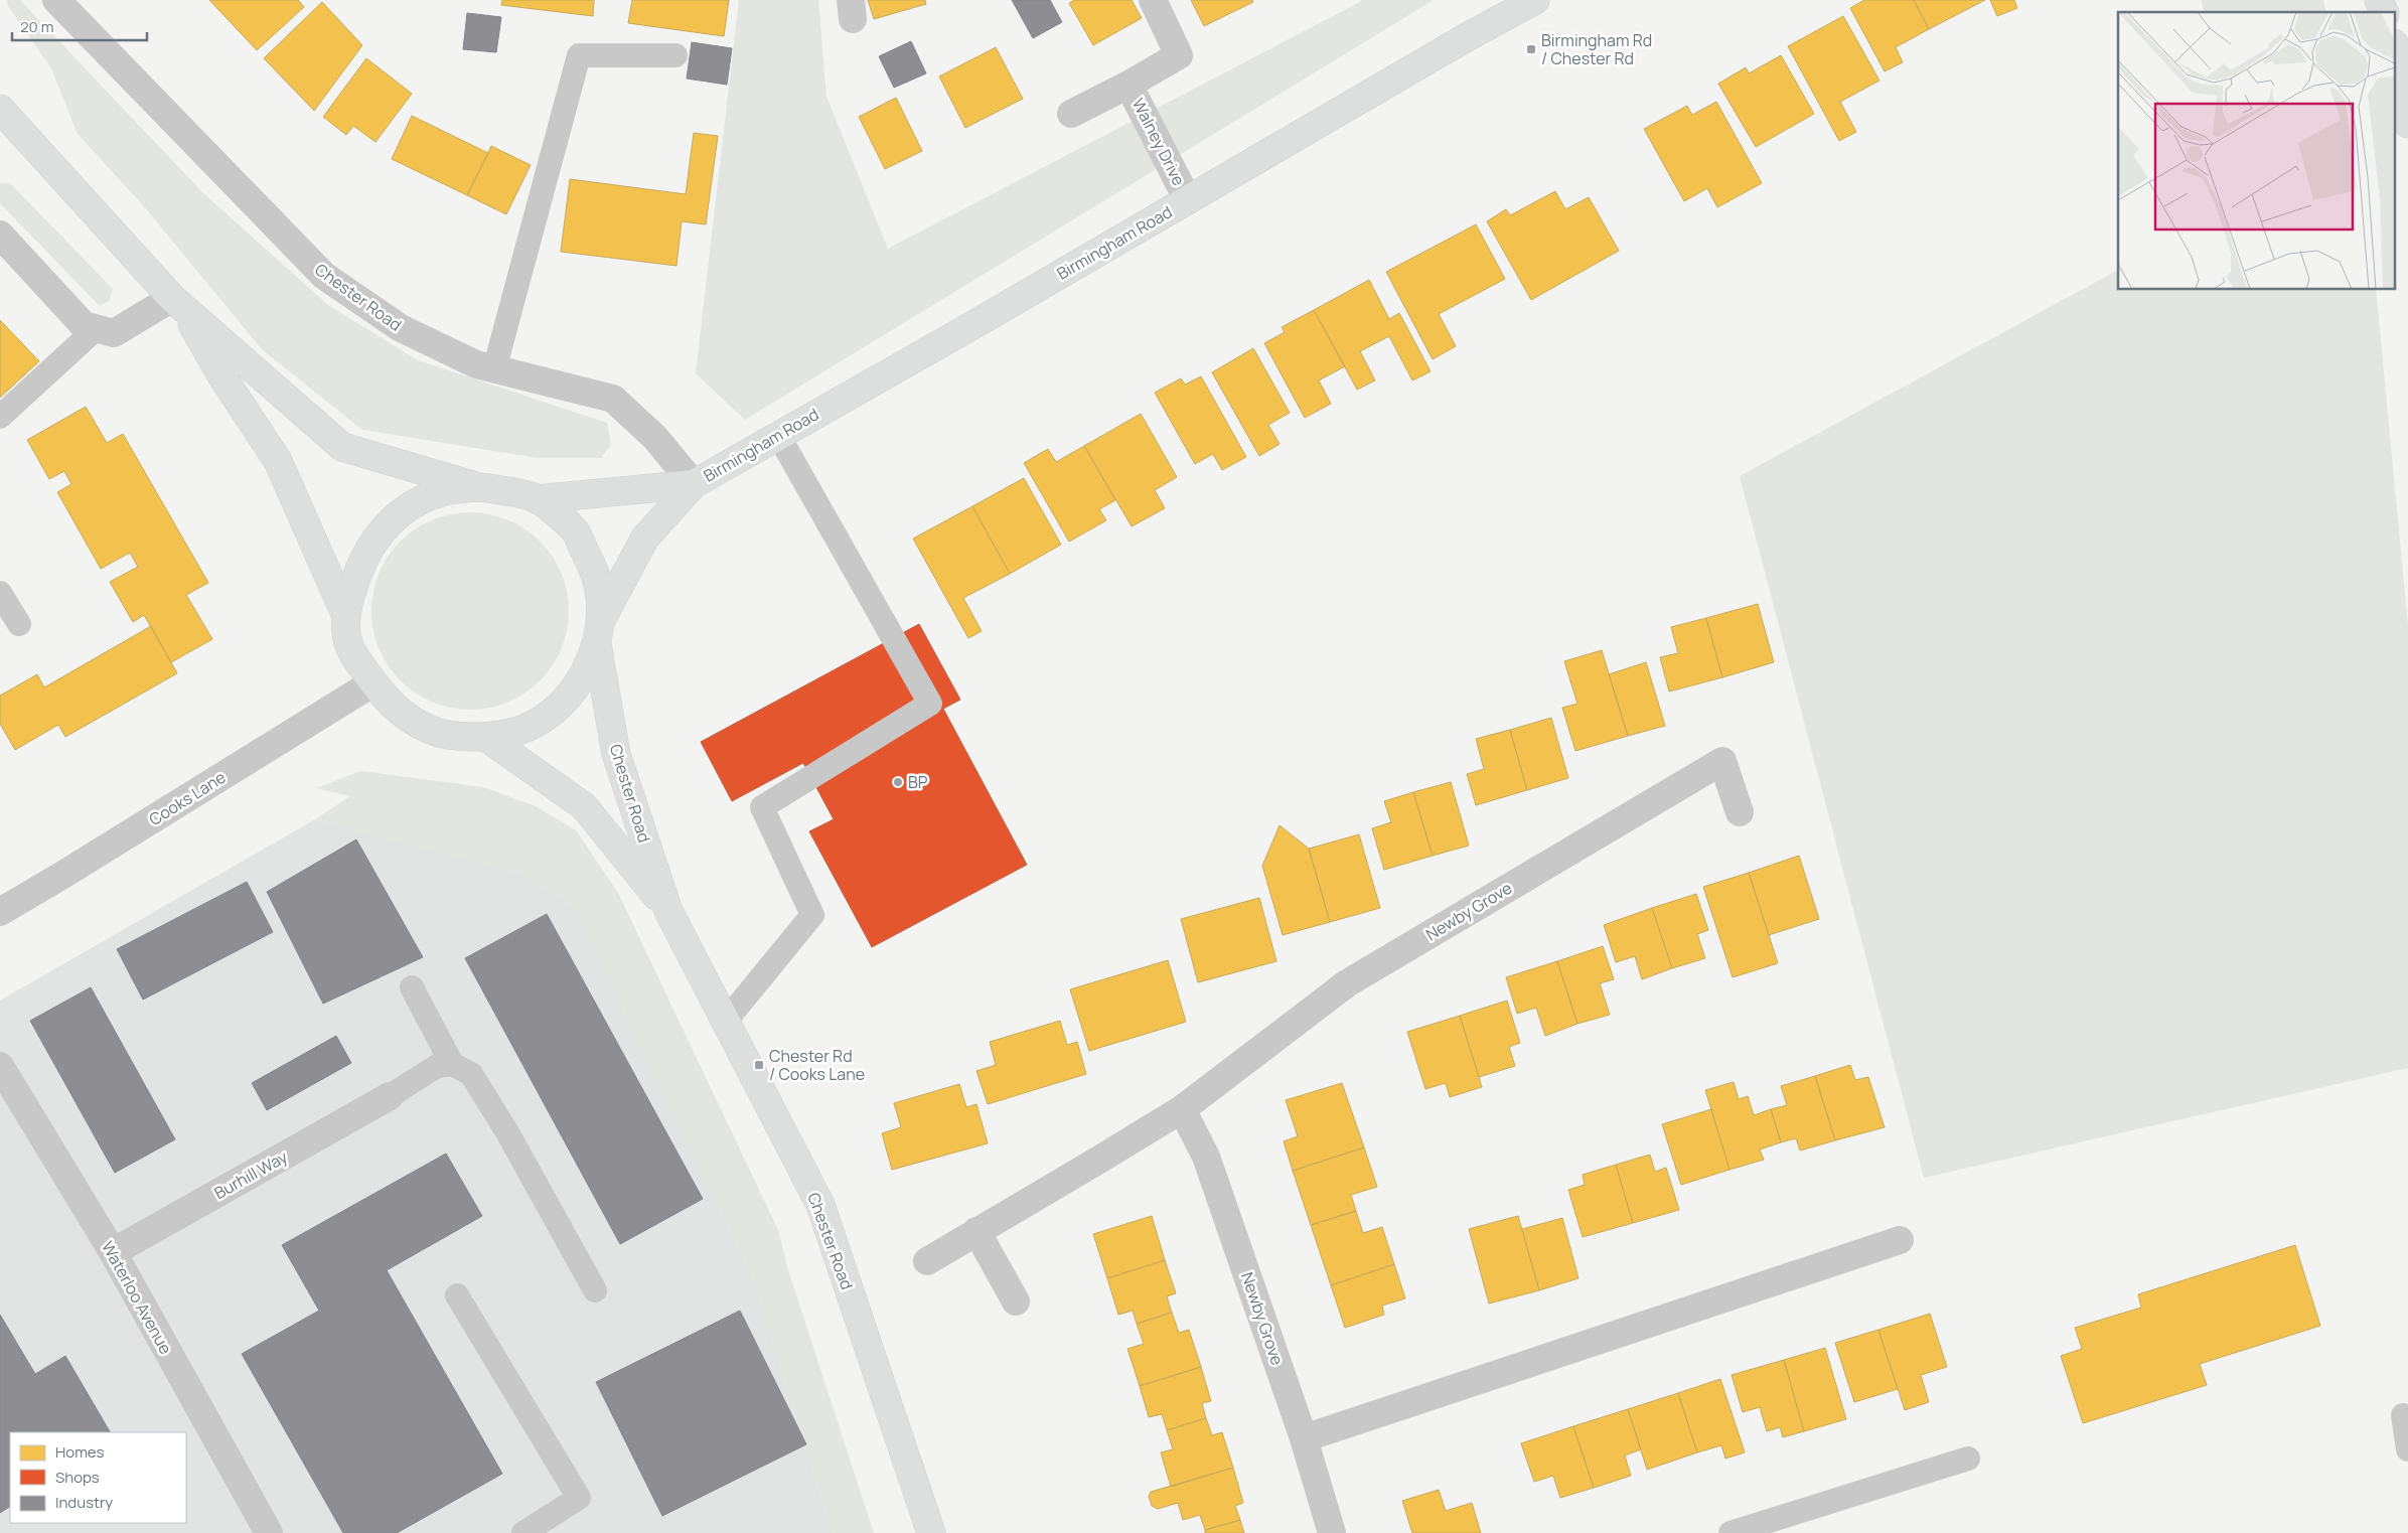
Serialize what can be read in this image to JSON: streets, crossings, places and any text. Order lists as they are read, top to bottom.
{
  "streets": {
    "main road": ["Birmingham Road", "Chester Road"],
    "street": [
      "Walney Drive",
      "Cooks Lane",
      "Newby Grove",
      "Burhill Way",
      "Waterloo Avenue"
    ]
  },
  "crossings": [
    ["Walney Drive", "Birmingham Road"],
    ["Birmingham Road", "Chester Road"],
    ["Birmingham Road", "Cooks Lane"],
    ["Burhill Way", "Waterloo Avenue"]
  ],
  "places": {
    "transit": ["Birmingham Rd / Chester Rd", "Chester Rd / Cooks Lane"],
    "other": ["BP"]
  },
  "legend": ["Homes", "Shops", "Industry"],
  "scale_bar": "20 m"
}
